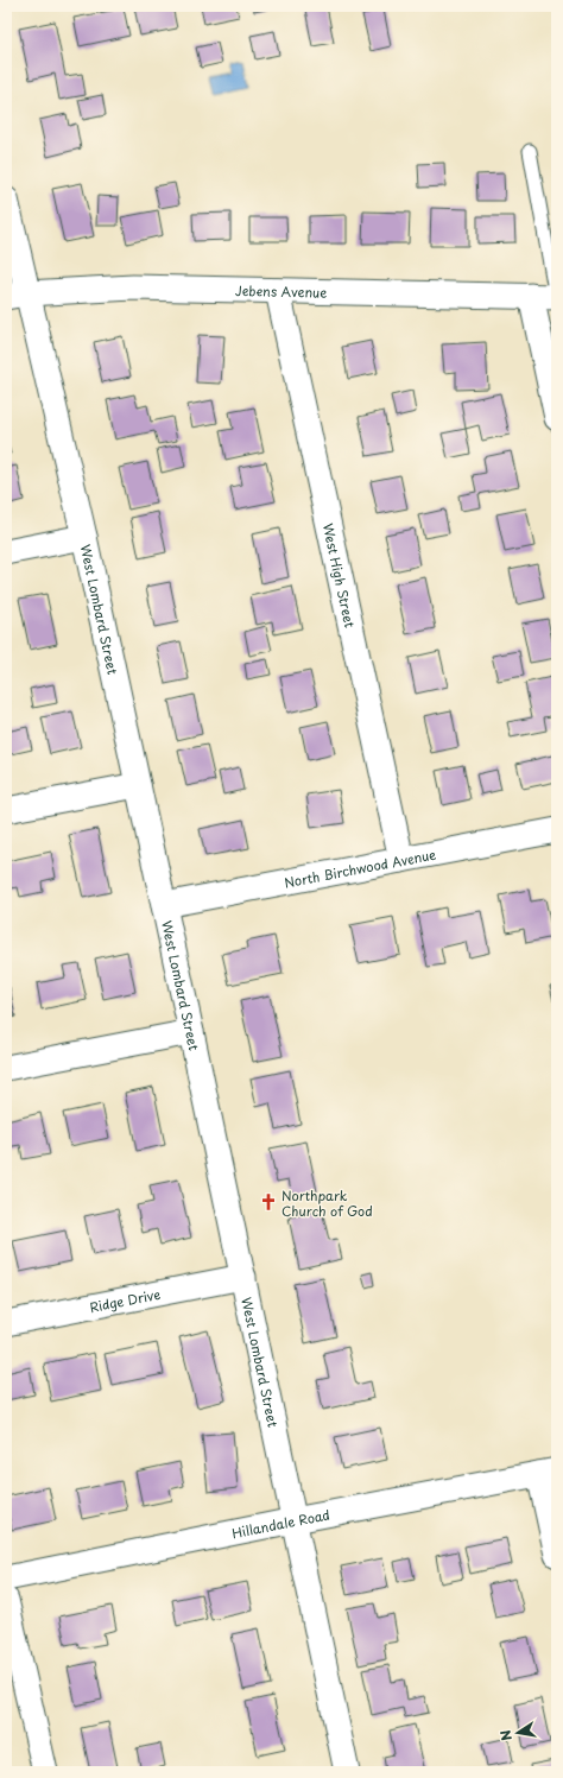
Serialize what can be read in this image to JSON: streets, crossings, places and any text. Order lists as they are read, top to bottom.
{
  "streets": {
    "street": [
      "Jebens Avenue",
      "West High Street",
      "West Lombard Street",
      "North Birchwood Avenue",
      "Ridge Drive",
      "Hillandale Road"
    ]
  },
  "crossings": [
    ["Jebens Avenue", "West High Street"],
    ["Jebens Avenue", "West Lombard Street"],
    ["West High Street", "North Birchwood Avenue"],
    ["West Lombard Street", "North Birchwood Avenue"],
    ["West Lombard Street", "Ridge Drive"],
    ["West Lombard Street", "Hillandale Road"]
  ],
  "places": {
    "church": ["Northpark Church of God"]
  },
  "north": "left"
}
